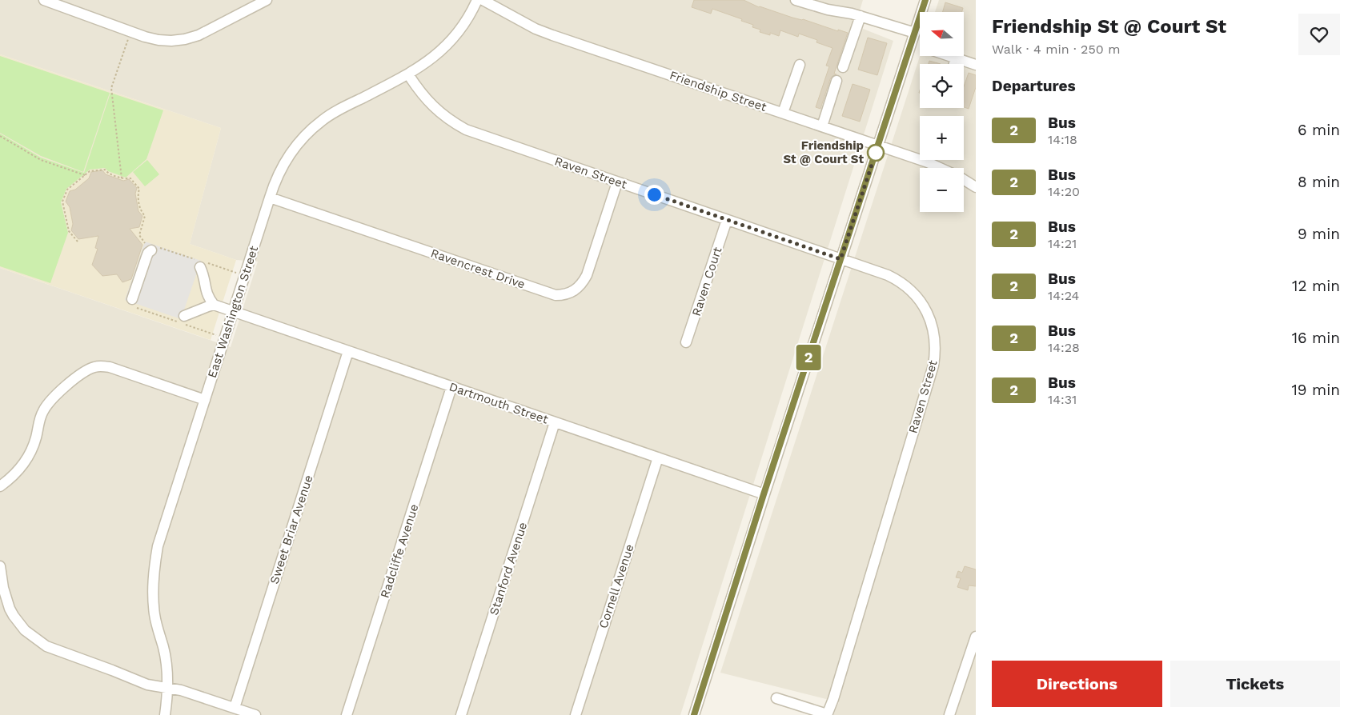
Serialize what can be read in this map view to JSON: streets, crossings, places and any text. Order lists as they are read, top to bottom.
{
  "streets": {
    "street": [
      "Friendship Street",
      "Raven Street",
      "Ravencrest Drive",
      "Raven Court",
      "East Washington Street",
      "Dartmouth Street",
      "Sweet Briar Avenue",
      "Radcliffe Avenue",
      "Stanford Avenue",
      "Cornell Avenue"
    ]
  },
  "crossings": [
    ["Raven Street", "Ravencrest Drive"],
    ["Raven Street", "Raven Court"],
    ["Raven Street", "East Washington Street"],
    ["Ravencrest Drive", "East Washington Street"],
    ["East Washington Street", "Dartmouth Street"],
    ["Dartmouth Street", "Sweet Briar Avenue"],
    ["Dartmouth Street", "Radcliffe Avenue"],
    ["Dartmouth Street", "Stanford Avenue"],
    ["Dartmouth Street", "Cornell Avenue"]
  ],
  "places": ["Friendship St @ Court St"],
  "lines": ["bus line 2"],
  "north": "left",
  "page": {
    "on_map": "2",
    "heading": [
      ["Friendship St @ Court St", "Walk · 4 min · 250 m"],
      "Departures"
    ],
    "map_buttons": ["+", "−"],
    "list": [
      {
        "mark": "2",
        "name": "Bus",
        "note": "14:18",
        "value": "6 min"
      },
      {
        "mark": "2",
        "name": "Bus",
        "note": "14:20",
        "value": "8 min"
      },
      {
        "mark": "2",
        "name": "Bus",
        "note": "14:21",
        "value": "9 min"
      },
      {
        "mark": "2",
        "name": "Bus",
        "note": "14:24",
        "value": "12 min"
      },
      {
        "mark": "2",
        "name": "Bus",
        "note": "14:28",
        "value": "16 min"
      },
      {
        "mark": "2",
        "name": "Bus",
        "note": "14:31",
        "value": "19 min"
      }
    ],
    "buttons": ["Directions", "Tickets"]
  }
}
